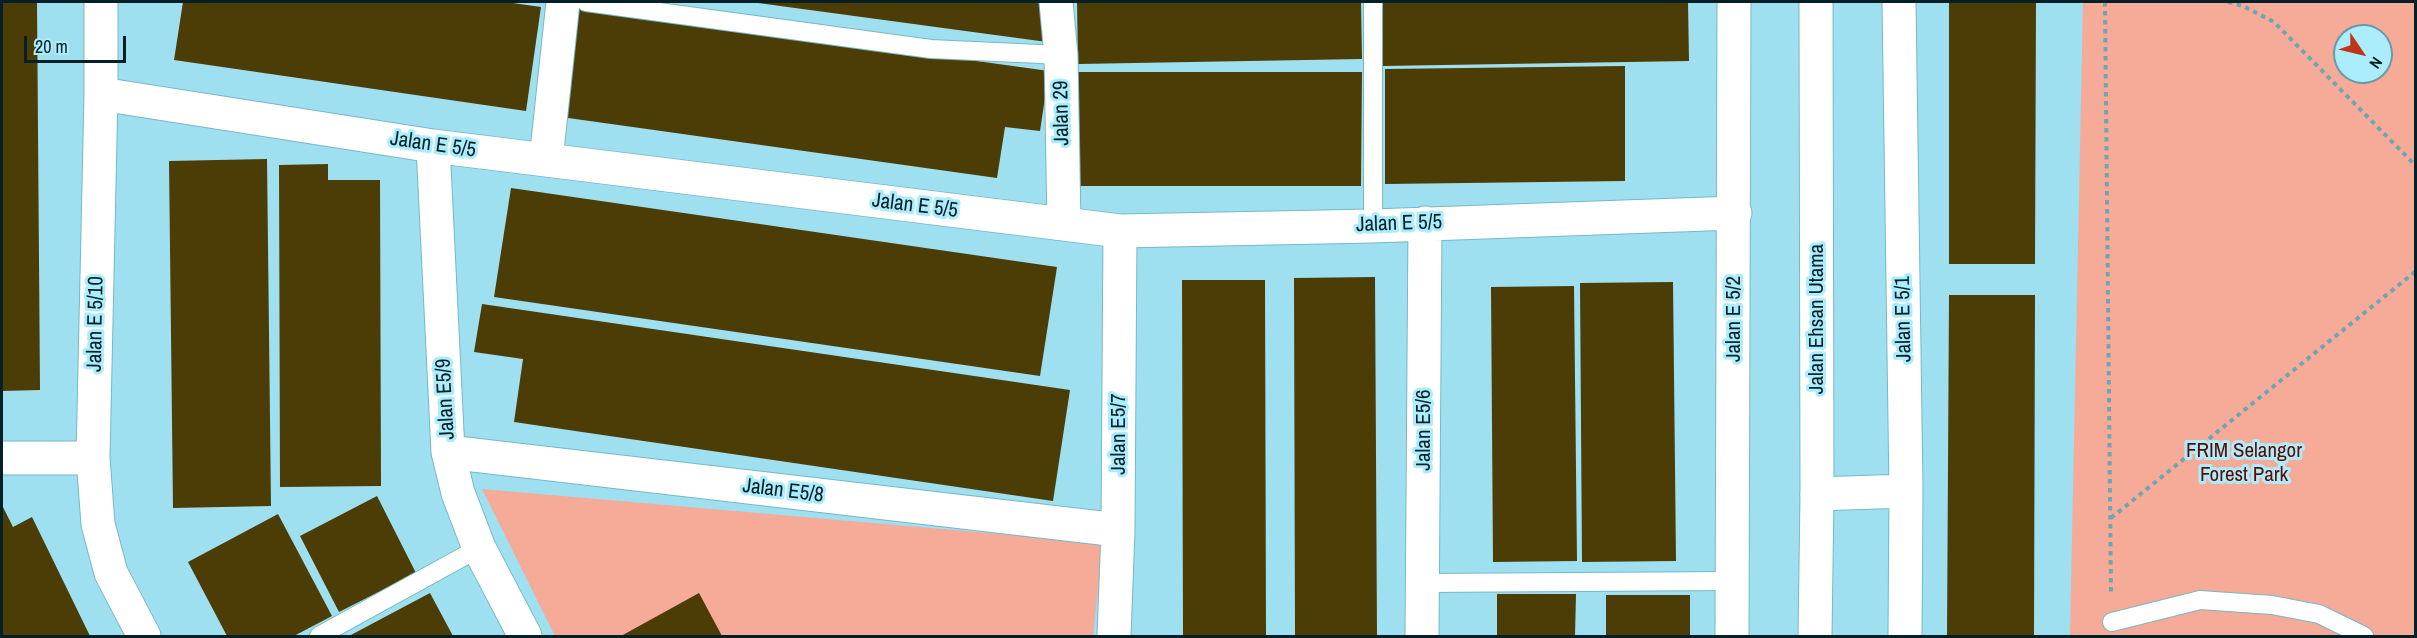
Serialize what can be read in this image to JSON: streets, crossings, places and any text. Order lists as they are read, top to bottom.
{
  "streets": {
    "street": [
      "Jalan 29",
      "Jalan E 5/5",
      "Jalan E 5/2",
      "Jalan Ehsan Utama",
      "Jalan E 5/1",
      "Jalan E 5/10",
      "Jalan E5/9",
      "Jalan E5/6",
      "Jalan E5/7",
      "Jalan E5/8"
    ]
  },
  "crossings": [
    ["Jalan 29", "Jalan E 5/5"],
    ["Jalan E 5/5", "Jalan E 5/2"],
    ["Jalan E 5/5", "Jalan E 5/10"],
    ["Jalan E 5/5", "Jalan E5/9"],
    ["Jalan E 5/5", "Jalan E5/6"],
    ["Jalan E 5/5", "Jalan E5/7"],
    ["Jalan E5/9", "Jalan E5/8"],
    ["Jalan E5/7", "Jalan E5/8"]
  ],
  "parks": ["FRIM Selangor Forest Park"],
  "scale_bar": "20 m",
  "north": "bottom right"
}
